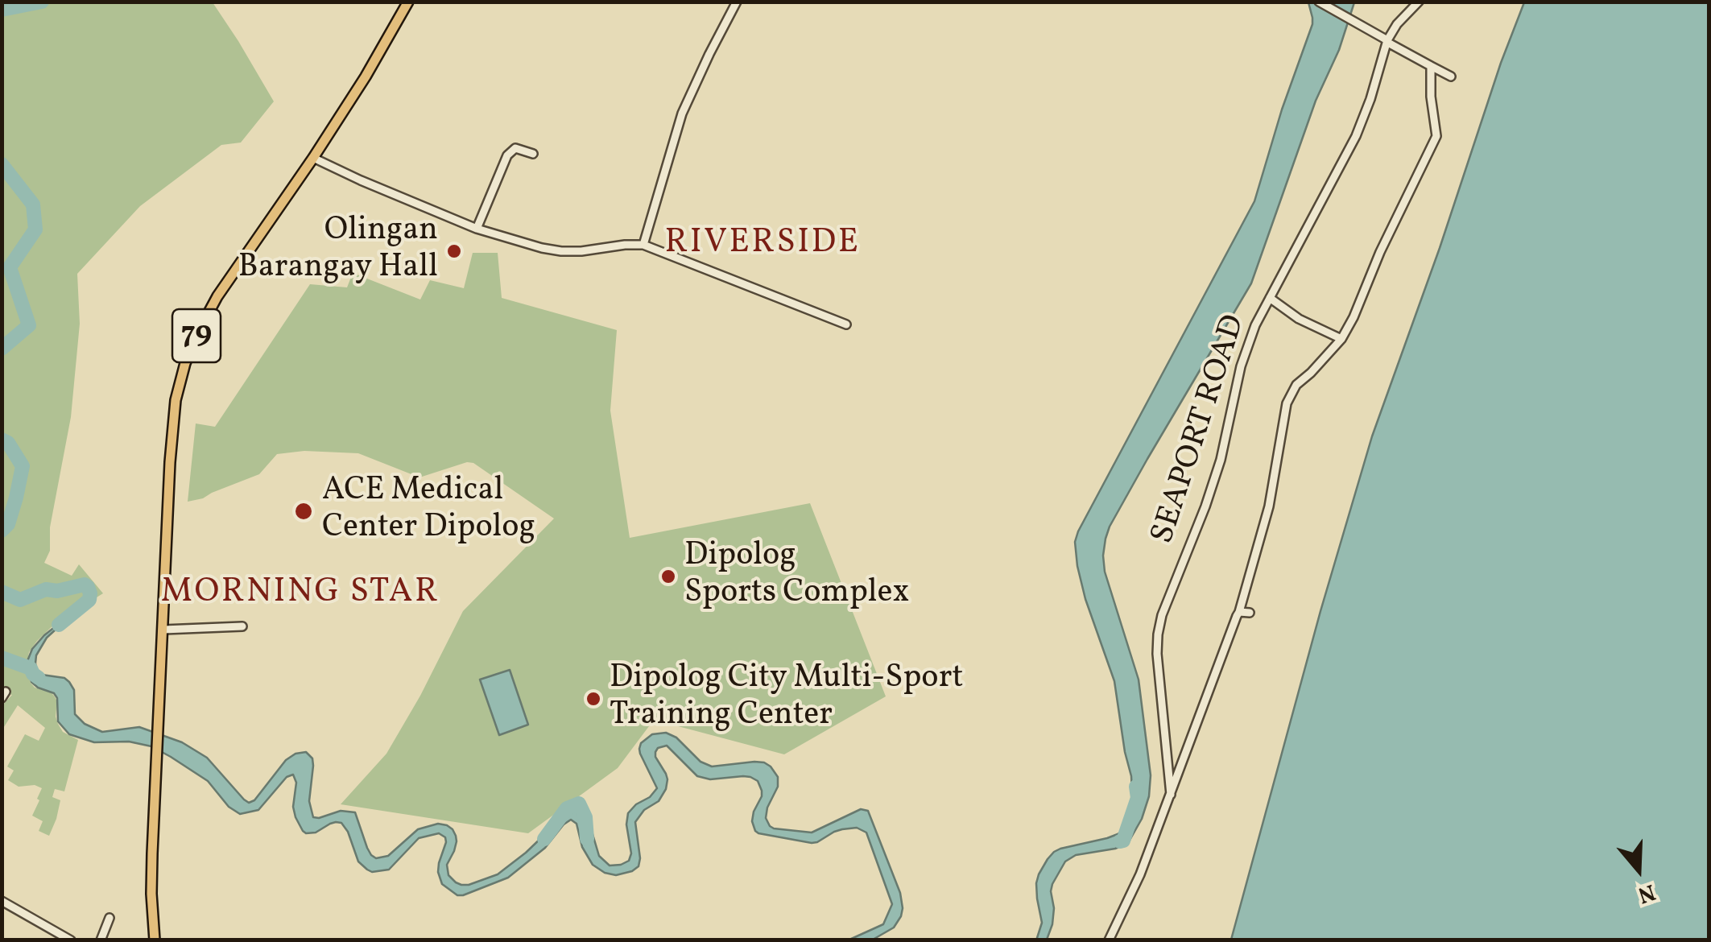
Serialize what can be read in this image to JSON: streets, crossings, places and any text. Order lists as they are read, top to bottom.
{
  "streets": {
    "main road": ["79"],
    "street": ["SEAPORT ROAD"]
  },
  "districts": ["RIVERSIDE", "MORNING STAR"],
  "places": [
    "Olingan Barangay Hall",
    "ACE Medical Center Dipolog",
    "Dipolog Sports Complex",
    "Dipolog City Multi-Sport Training Center"
  ],
  "north": "bottom"
}
